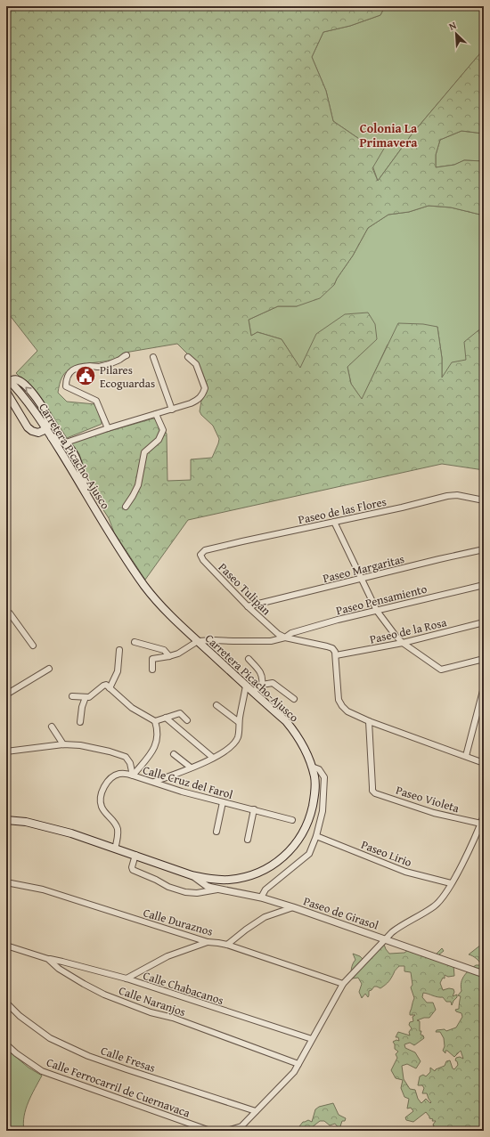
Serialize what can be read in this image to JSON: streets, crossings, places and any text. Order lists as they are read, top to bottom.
{
  "streets": {
    "main road": ["Carretera Picacho-Ajusco"],
    "street": [
      "Paseo de las Flores",
      "Paseo Margaritas",
      "Paseo Tulipán",
      "Paseo Pensamiento",
      "Paseo de la Rosa",
      "Calle Cruz del Farol",
      "Paseo Violeta",
      "Paseo Lirio",
      "Paseo de Girasol",
      "Calle Duraznos",
      "Calle Chabacanos",
      "Calle Naranjos",
      "Calle Fresas",
      "Calle Ferrocarril de Cuernavaca"
    ]
  },
  "crossings": [
    ["Carretera Picacho-Ajusco", "Paseo de Girasol"],
    ["Paseo de las Flores", "Paseo Tulipán"],
    ["Paseo Margaritas", "Paseo Tulipán"],
    ["Paseo Tulipán", "Paseo Pensamiento"],
    ["Calle Chabacanos", "Calle Naranjos"]
  ],
  "districts": ["Colonia La Primavera"],
  "places": {
    "public building": ["Pilares Ecoguardas"]
  },
  "north": "top left"
}
